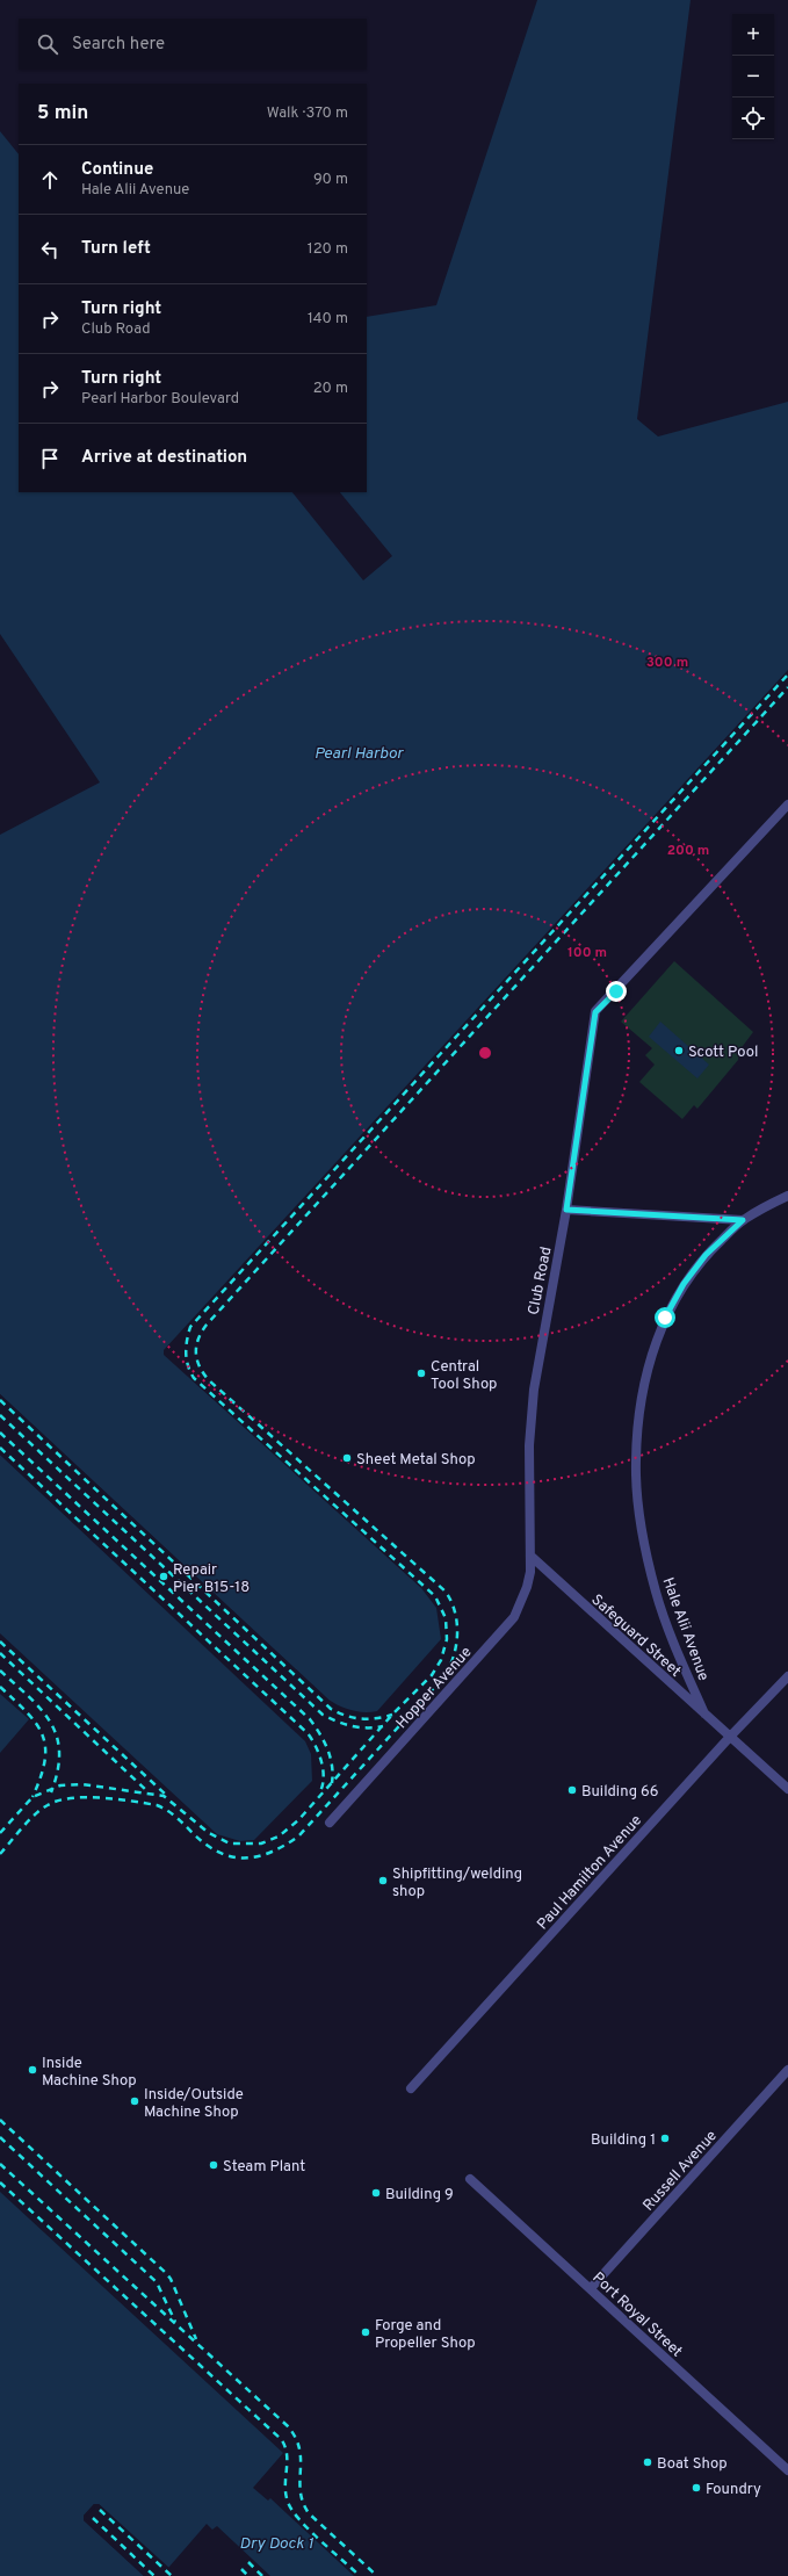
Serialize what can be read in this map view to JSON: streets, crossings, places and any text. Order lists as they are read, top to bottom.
{
  "streets": {
    "street": [
      "Club Road",
      "Hale Alii Avenue",
      "Safeguard Street",
      "Hopper Avenue",
      "Paul Hamilton Avenue",
      "Russell Avenue",
      "Port Royal Street"
    ]
  },
  "crossings": [
    ["Club Road", "Safeguard Street"],
    ["Club Road", "Hopper Avenue"],
    ["Hale Alii Avenue", "Safeguard Street"],
    ["Safeguard Street", "Hopper Avenue"],
    ["Safeguard Street", "Paul Hamilton Avenue"],
    ["Russell Avenue", "Port Royal Street"]
  ],
  "water": ["Pearl Harbor", "Dry Dock 1"],
  "places": [
    "Scott Pool",
    "Central Tool Shop",
    "Sheet Metal Shop",
    "Repair Pier B15-18",
    "Building 66",
    "Shipfitting/welding shop",
    "Inside Machine Shop",
    "Inside/Outside Machine Shop",
    "Building 1",
    "Steam Plant",
    "Building 9",
    "Forge and Propeller Shop",
    "Boat Shop",
    "Foundry"
  ],
  "page": {
    "map_buttons": ["+", "−"],
    "search": "Search here",
    "heading": ["5 min", "Walk · 370 m"],
    "list": [
      ["Continue", "Hale Alii Avenue", "90 m"],
      ["Turn left", "120 m"],
      ["Turn right", "Club Road", "140 m"],
      ["Turn right", "Pearl Harbor Boulevard", "20 m"],
      "Arrive at destination"
    ]
  },
  "rings": ["300 m", "200 m", "100 m"]
}
